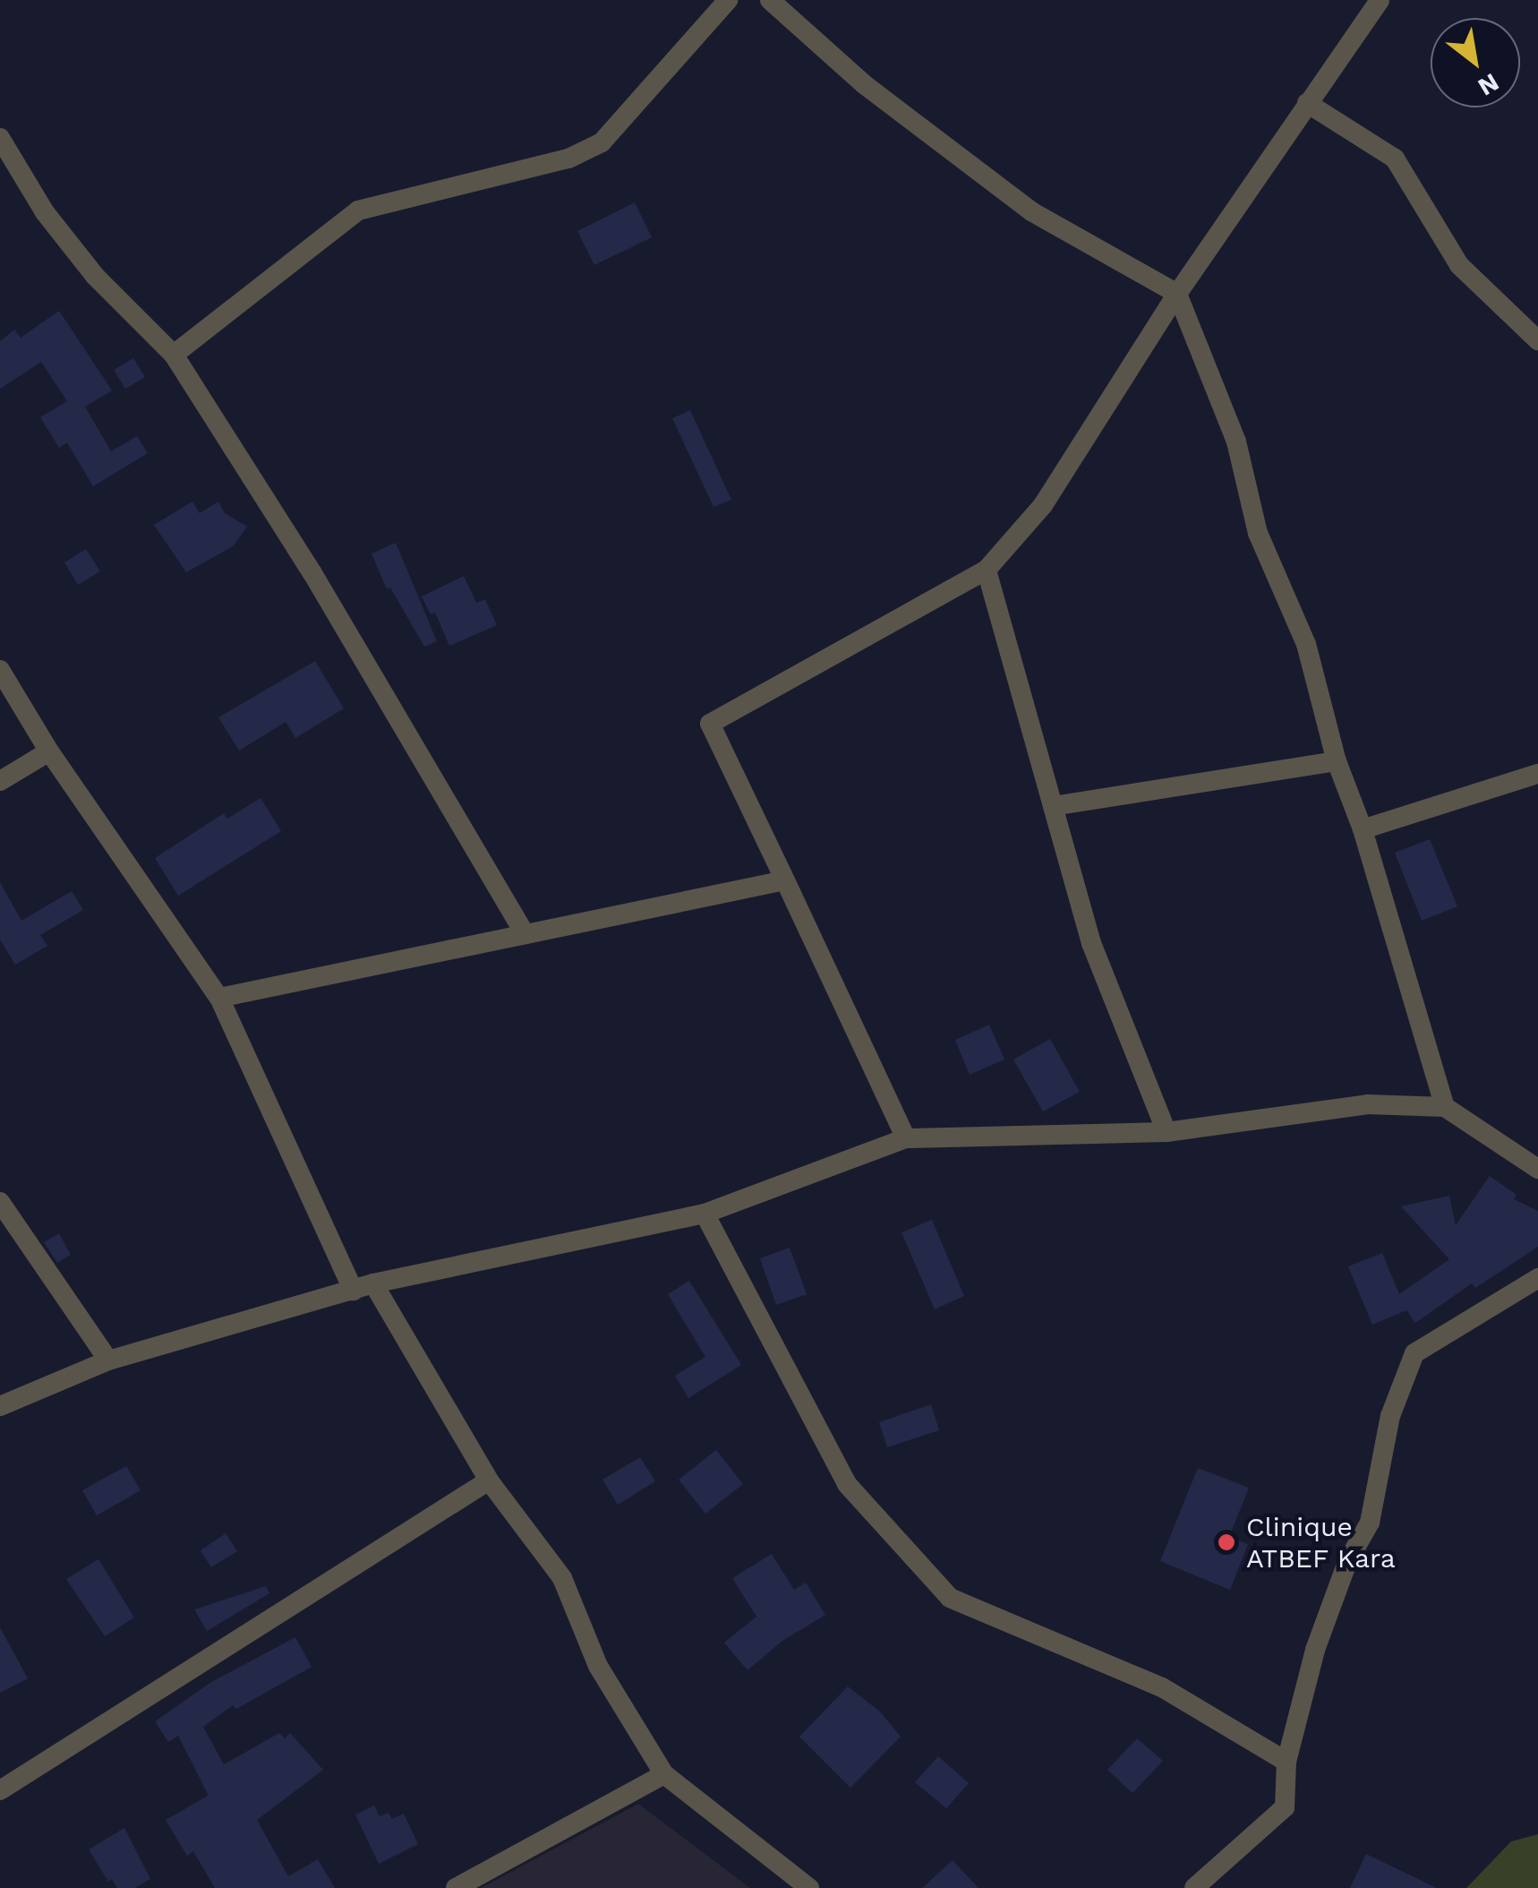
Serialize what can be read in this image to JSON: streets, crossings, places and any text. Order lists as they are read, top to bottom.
{
  "places": ["Clinique ATBEF Kara"],
  "north": "bottom right"
}
